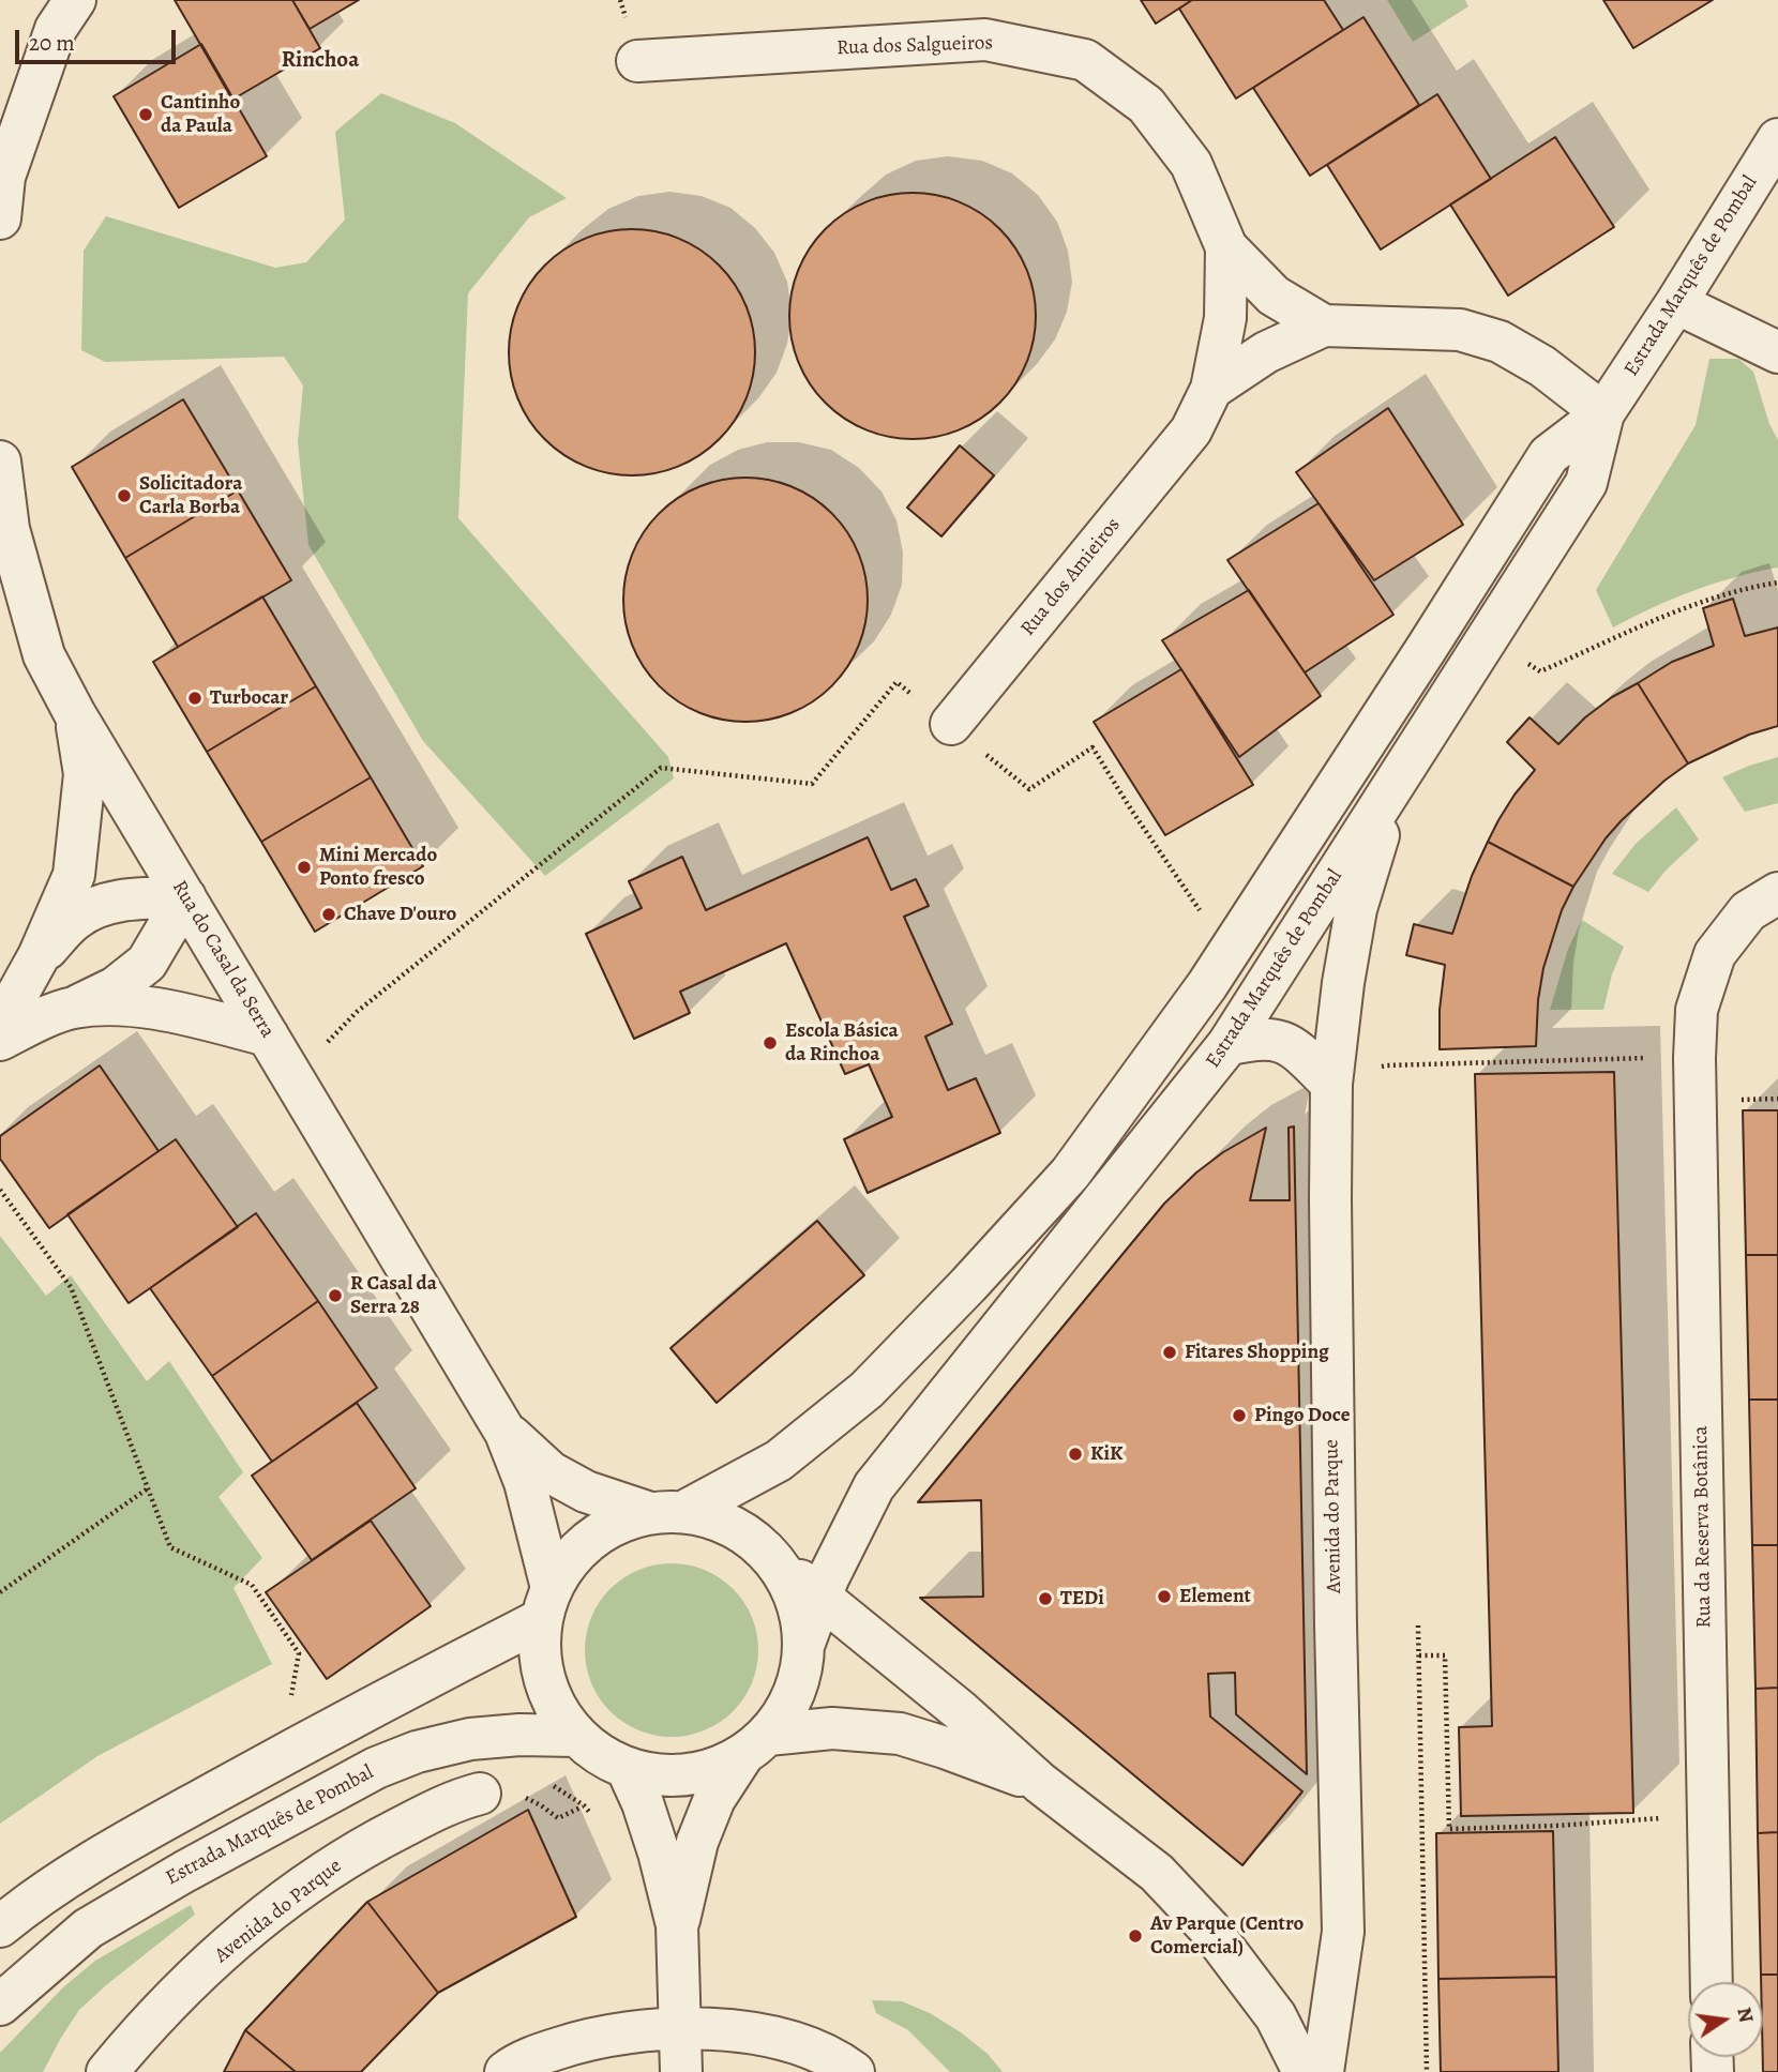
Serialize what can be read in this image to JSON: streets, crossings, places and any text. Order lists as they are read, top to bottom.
{
  "streets": {
    "street": [
      "Rua dos Salgueiros",
      "Estrada Marquês de Pombal",
      "Rua dos Amieiros",
      "Rua do Casal da Serra",
      "Avenida do Parque",
      "Rua da Reserva Botânica"
    ]
  },
  "crossings": [
    ["Rua dos Salgueiros", "Estrada Marquês de Pombal"],
    ["Rua dos Salgueiros", "Rua dos Amieiros"],
    ["Estrada Marquês de Pombal", "Rua do Casal da Serra"],
    ["Estrada Marquês de Pombal", "Avenida do Parque"]
  ],
  "districts": ["Rinchoa"],
  "places": [
    "Cantinho da Paula",
    "Solicitadora Carla Borba",
    "Turbocar",
    "Mini Mercado Ponto fresco",
    "Chave D'ouro",
    "Escola Básica da Rinchoa",
    "R Casal da Serra 28",
    "Fitares Shopping",
    "Pingo Doce",
    "KiK",
    "Element",
    "TEDi",
    "Av Parque (Centro Comercial)"
  ],
  "scale_bar": "20 m",
  "north": "right"
}
